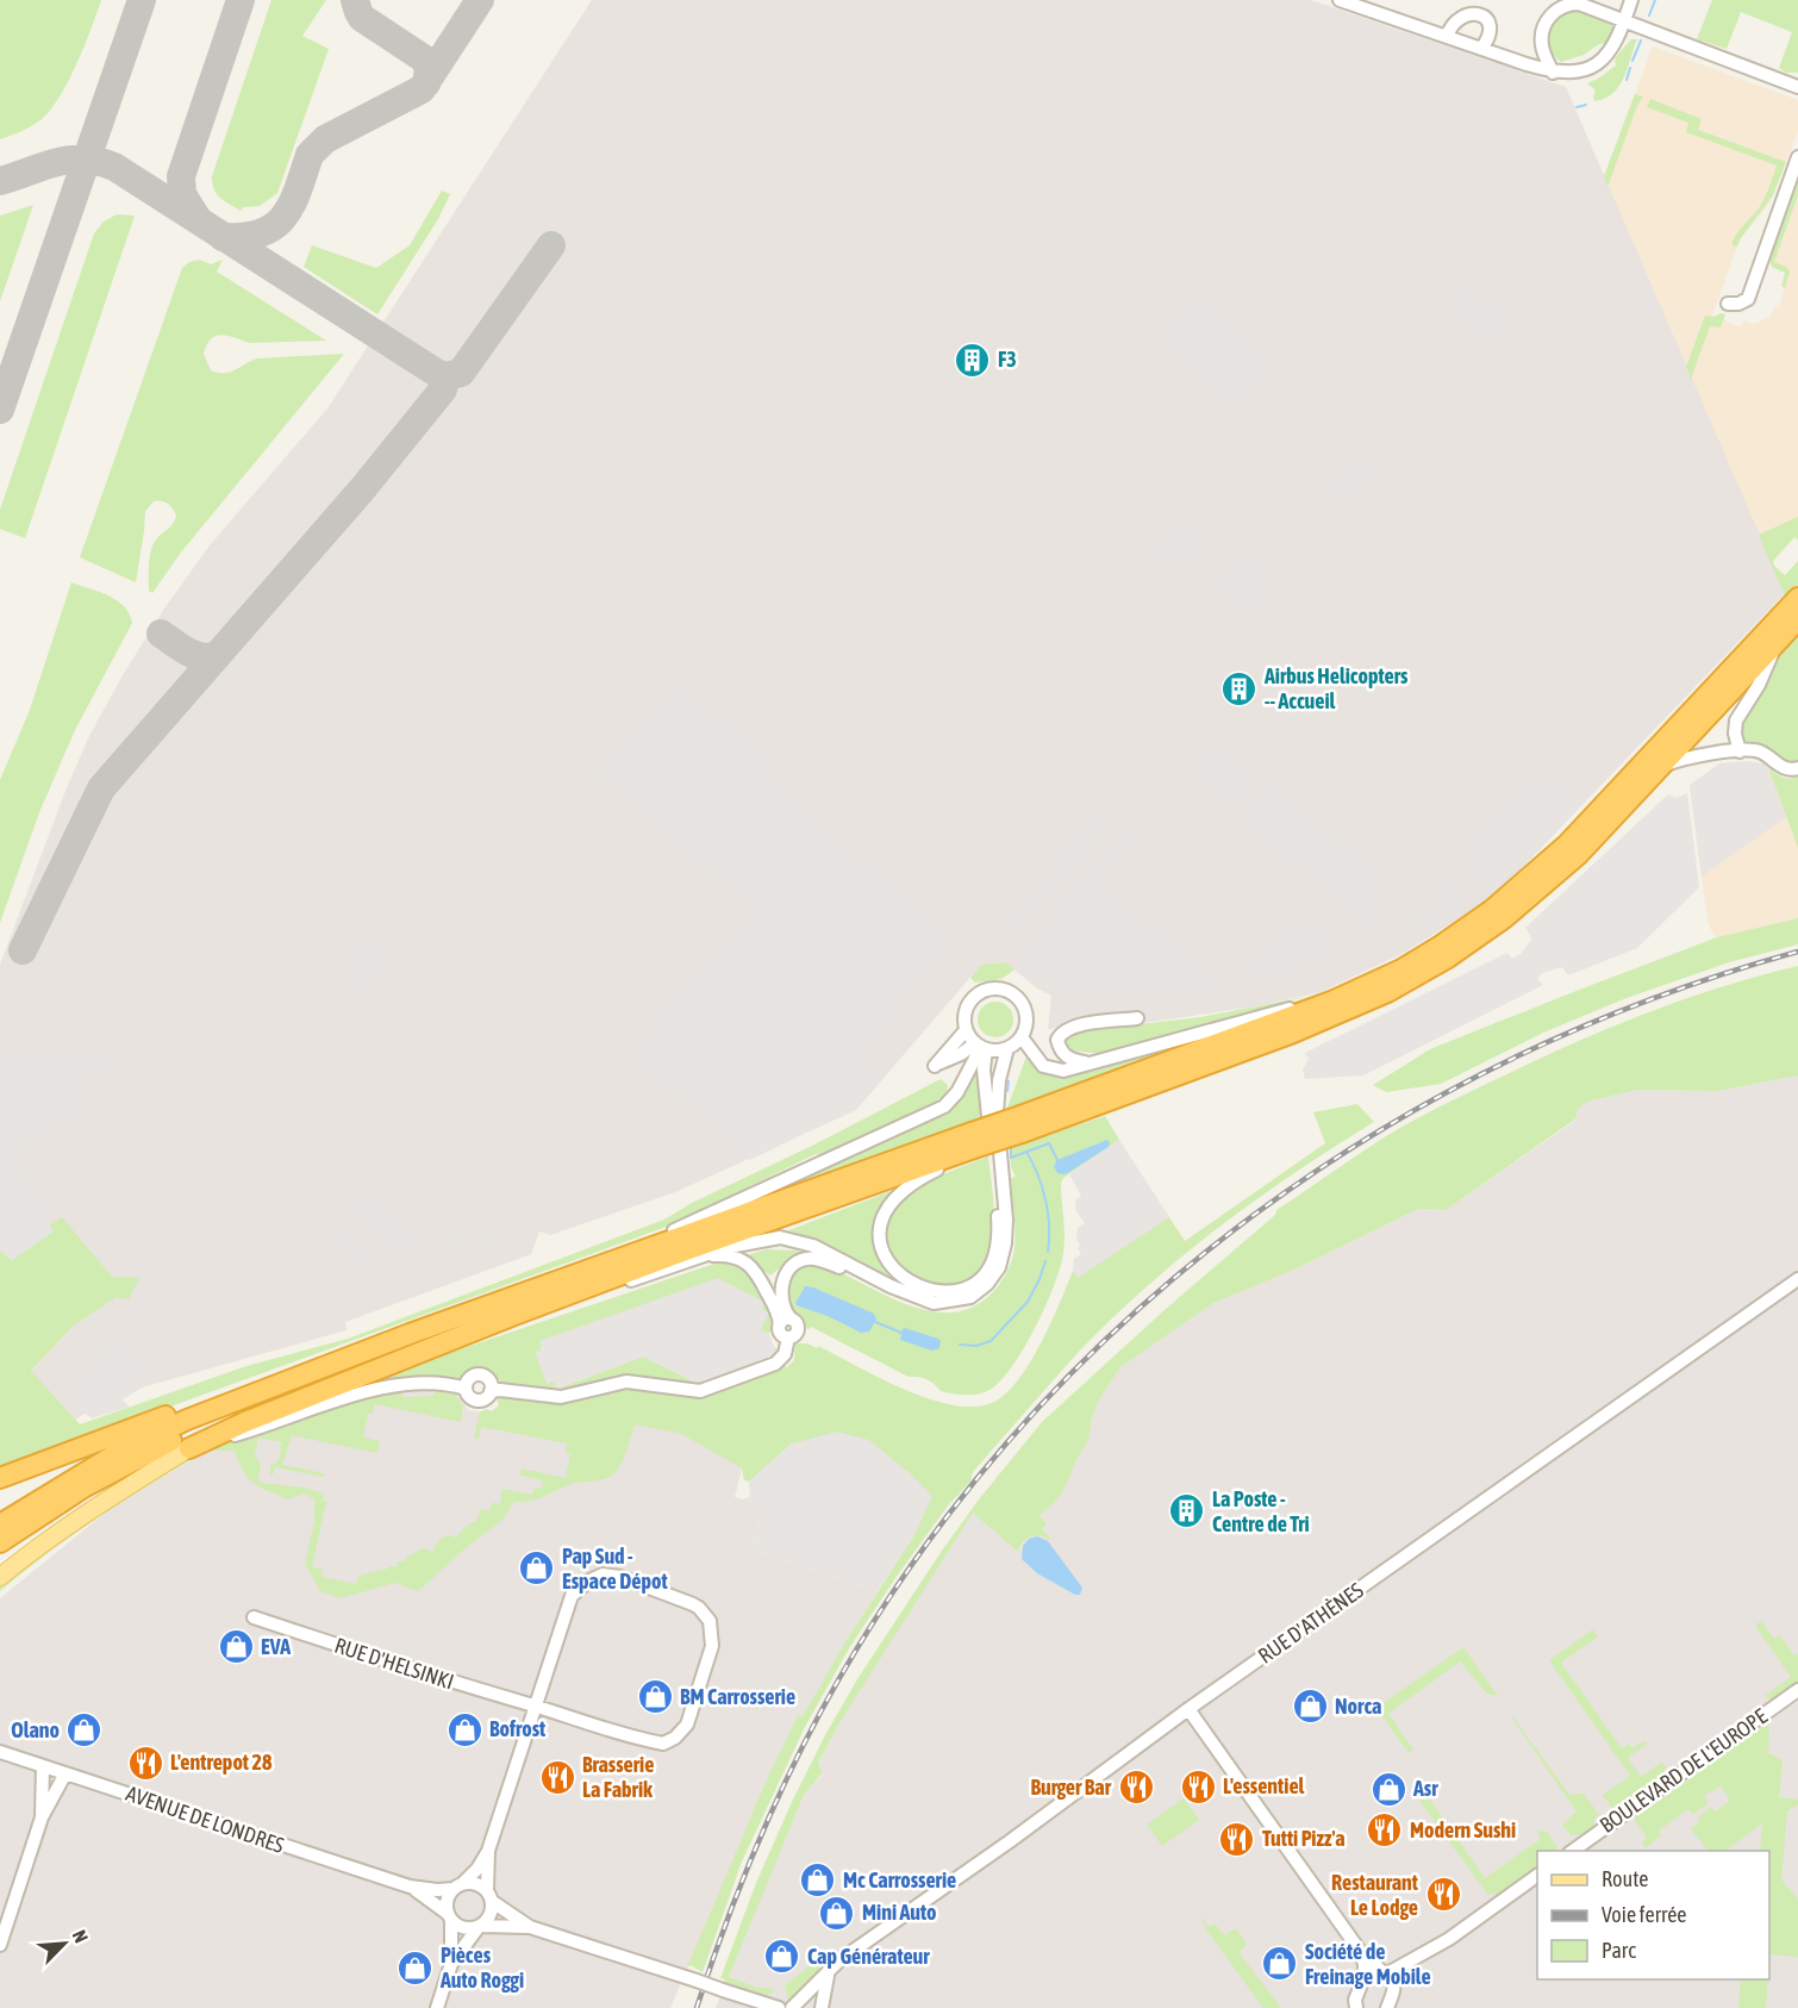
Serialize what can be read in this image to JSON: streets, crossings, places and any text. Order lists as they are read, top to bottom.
{
  "streets": {
    "street": [
      "RUE D'ATHÈNES",
      "RUE D'HELSINKI",
      "BOULEVARD DE L'EUROPE",
      "AVENUE DE LONDRES"
    ]
  },
  "crossings": [
    ["RUE D'HELSINKI", "AVENUE DE LONDRES"]
  ],
  "places": {
    "building": ["F3", "Airbus Helicopters -- Accueil", "La Poste - Centre de Tri"],
    "shop": [
      "Pap Sud - Espace Dépot",
      "EVA",
      "BM Carrosserie",
      "Norca",
      "Bofrost",
      "Olano",
      "Asr",
      "Mc Carrosserie",
      "Mini Auto",
      "Cap Générateur",
      "Société de Freinage Mobile",
      "Pièces Auto Roggi"
    ],
    "restaurant": [
      "L'entrepot 28",
      "Brasserie La Fabrik",
      "L'essentiel",
      "Burger Bar",
      "Modern Sushi",
      "Tutti Pizz'a",
      "Restaurant Le Lodge"
    ]
  },
  "legend": ["Route", "Voie ferrée", "Parc"],
  "north": "top right"
}
